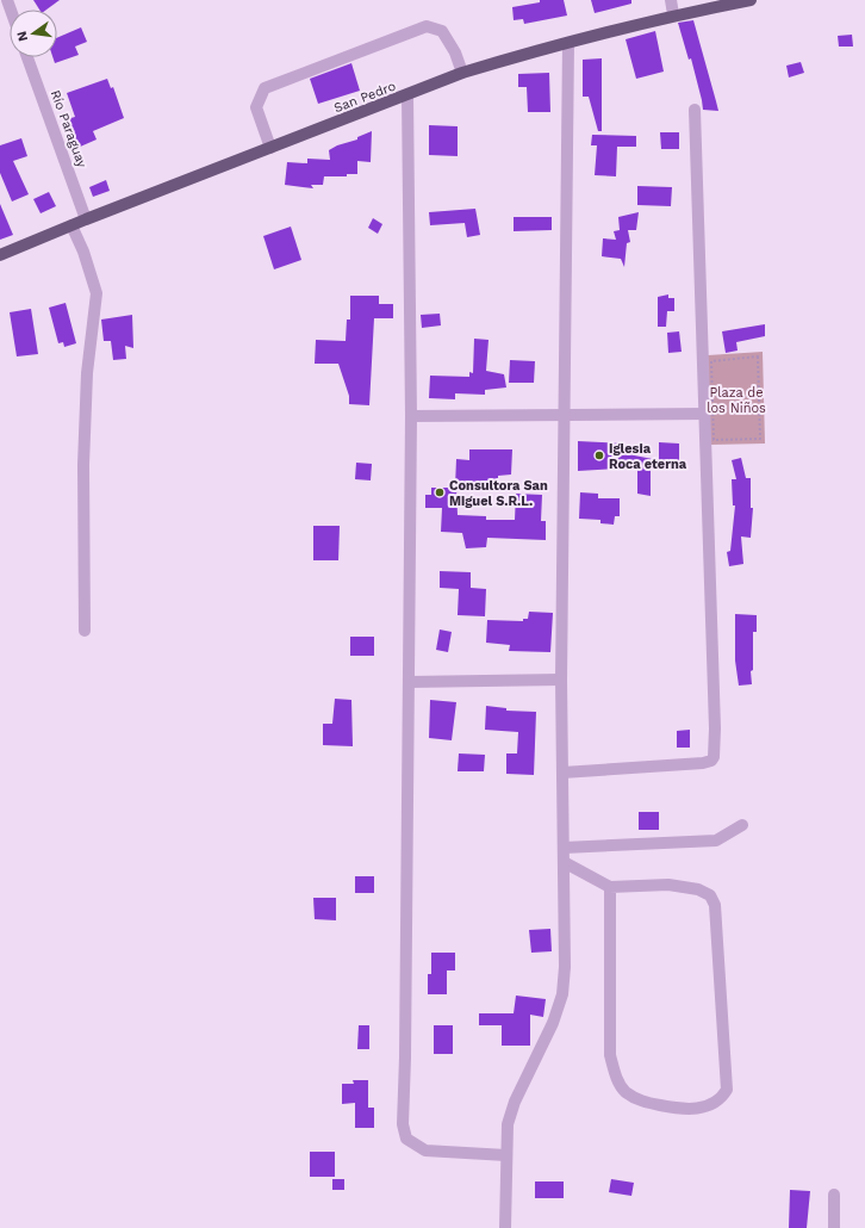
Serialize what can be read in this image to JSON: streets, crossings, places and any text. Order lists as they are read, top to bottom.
{
  "streets": {
    "main road": ["San Pedro"],
    "street": ["Río Paraguay"]
  },
  "crossings": [
    ["San Pedro", "Río Paraguay"]
  ],
  "parks": ["Plaza de los Niños"],
  "places": ["Iglesia Roca eterna", "Consultora San Miguel S.R.L."],
  "north": "left"
}
